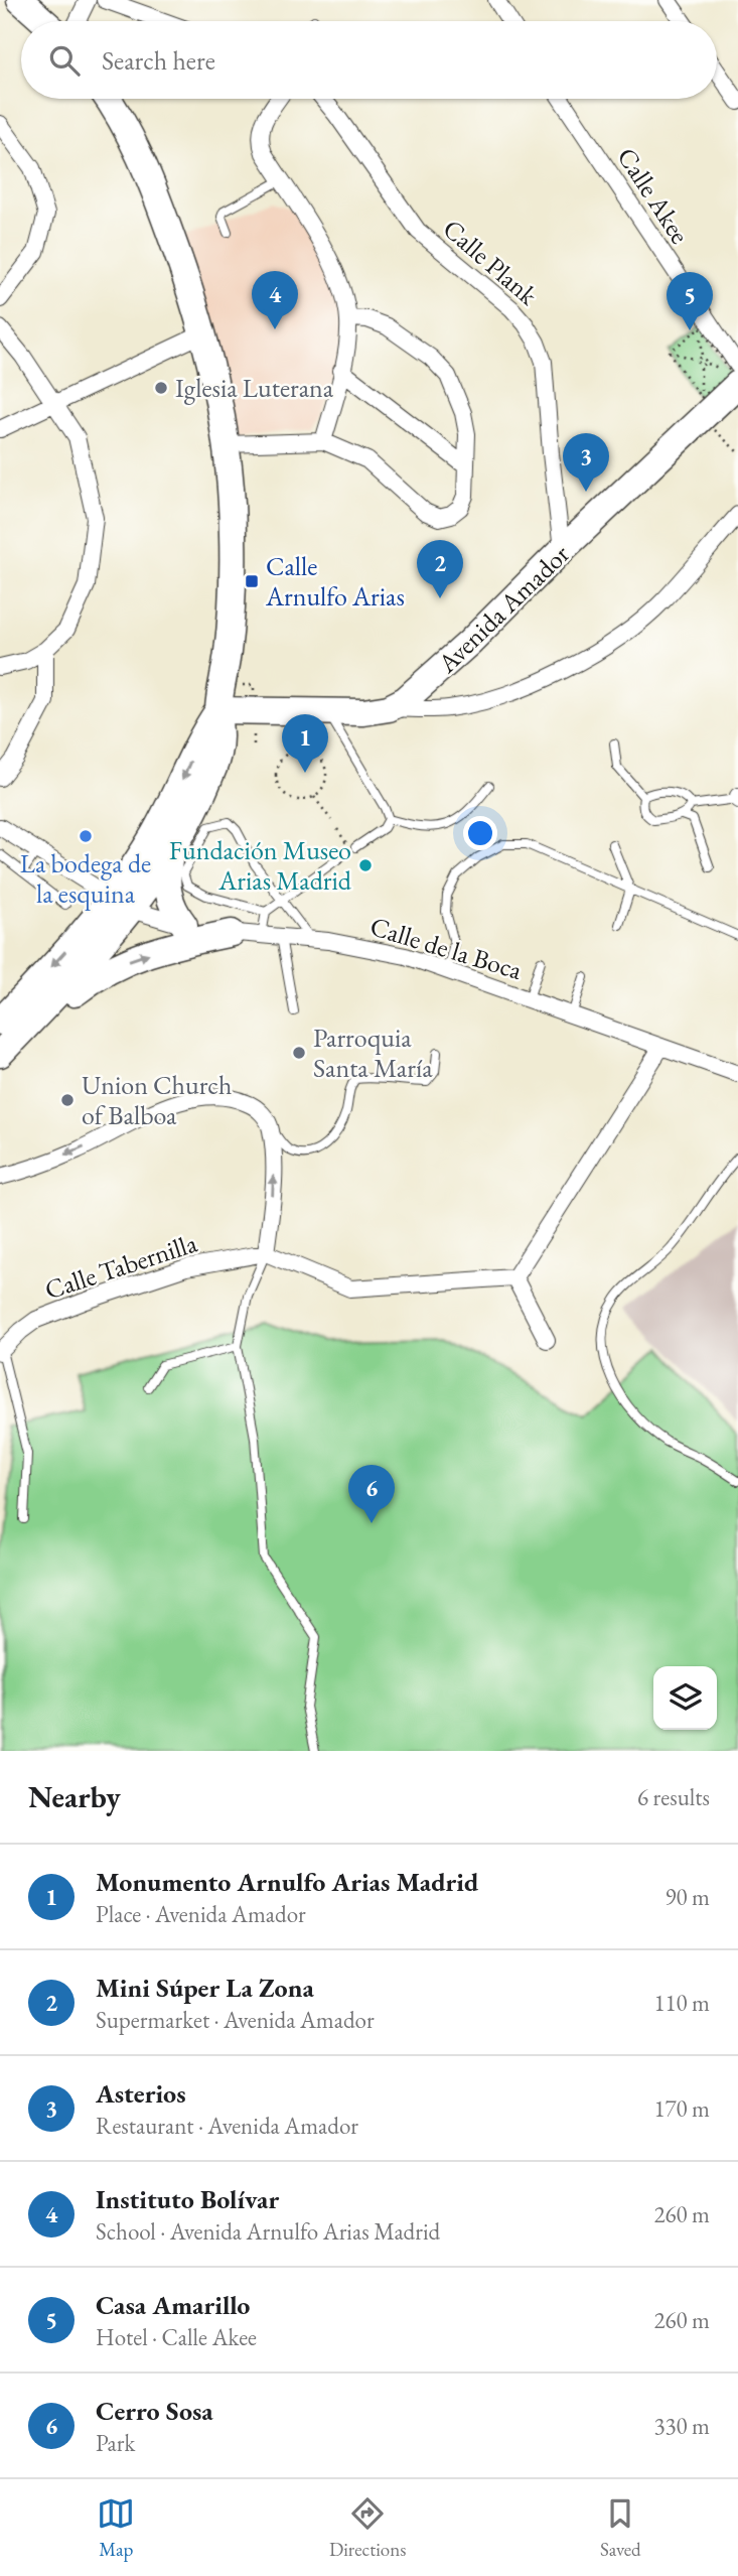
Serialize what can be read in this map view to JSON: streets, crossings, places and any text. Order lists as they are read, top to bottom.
{
  "streets": {
    "main road": ["Avenida Amador"],
    "street": [
      "Calle Akee",
      "Calle Plank",
      "Calle de la Boca",
      "Calle Tabernilla"
    ]
  },
  "crossings": [
    ["Calle Akee", "Avenida Amador"],
    ["Calle Plank", "Avenida Amador"]
  ],
  "places": {
    "other": [
      "Iglesia Luterana",
      "La bodega de la esquina",
      "Fundación Museo Arias Madrid",
      "Parroquia Santa María",
      "Union Church of Balboa"
    ],
    "transit": ["Calle Arnulfo Arias"]
  },
  "page": {
    "search": "Search here",
    "pins": [
      "4",
      "5",
      "3",
      "2",
      "1",
      "6"
    ],
    "heading": ["Nearby", "6 results"],
    "list": [
      {
        "mark": "1",
        "name": "Monumento Arnulfo Arias Madrid",
        "note": "Place · Avenida Amador",
        "value": "90 m"
      },
      {
        "mark": "2",
        "name": "Mini Súper La Zona",
        "note": "Supermarket · Avenida Amador",
        "value": "110 m"
      },
      {
        "mark": "3",
        "name": "Asterios",
        "note": "Restaurant · Avenida Amador",
        "value": "170 m"
      },
      {
        "mark": "4",
        "name": "Instituto Bolívar",
        "note": "School · Avenida Arnulfo Arias Madrid",
        "value": "260 m"
      },
      {
        "mark": "5",
        "name": "Casa Amarillo",
        "note": "Hotel · Calle Akee",
        "value": "260 m"
      },
      {
        "mark": "6",
        "name": "Cerro Sosa",
        "note": "Park",
        "value": "330 m"
      }
    ],
    "nav": ["Map", "Directions", "Saved"]
  }
}
